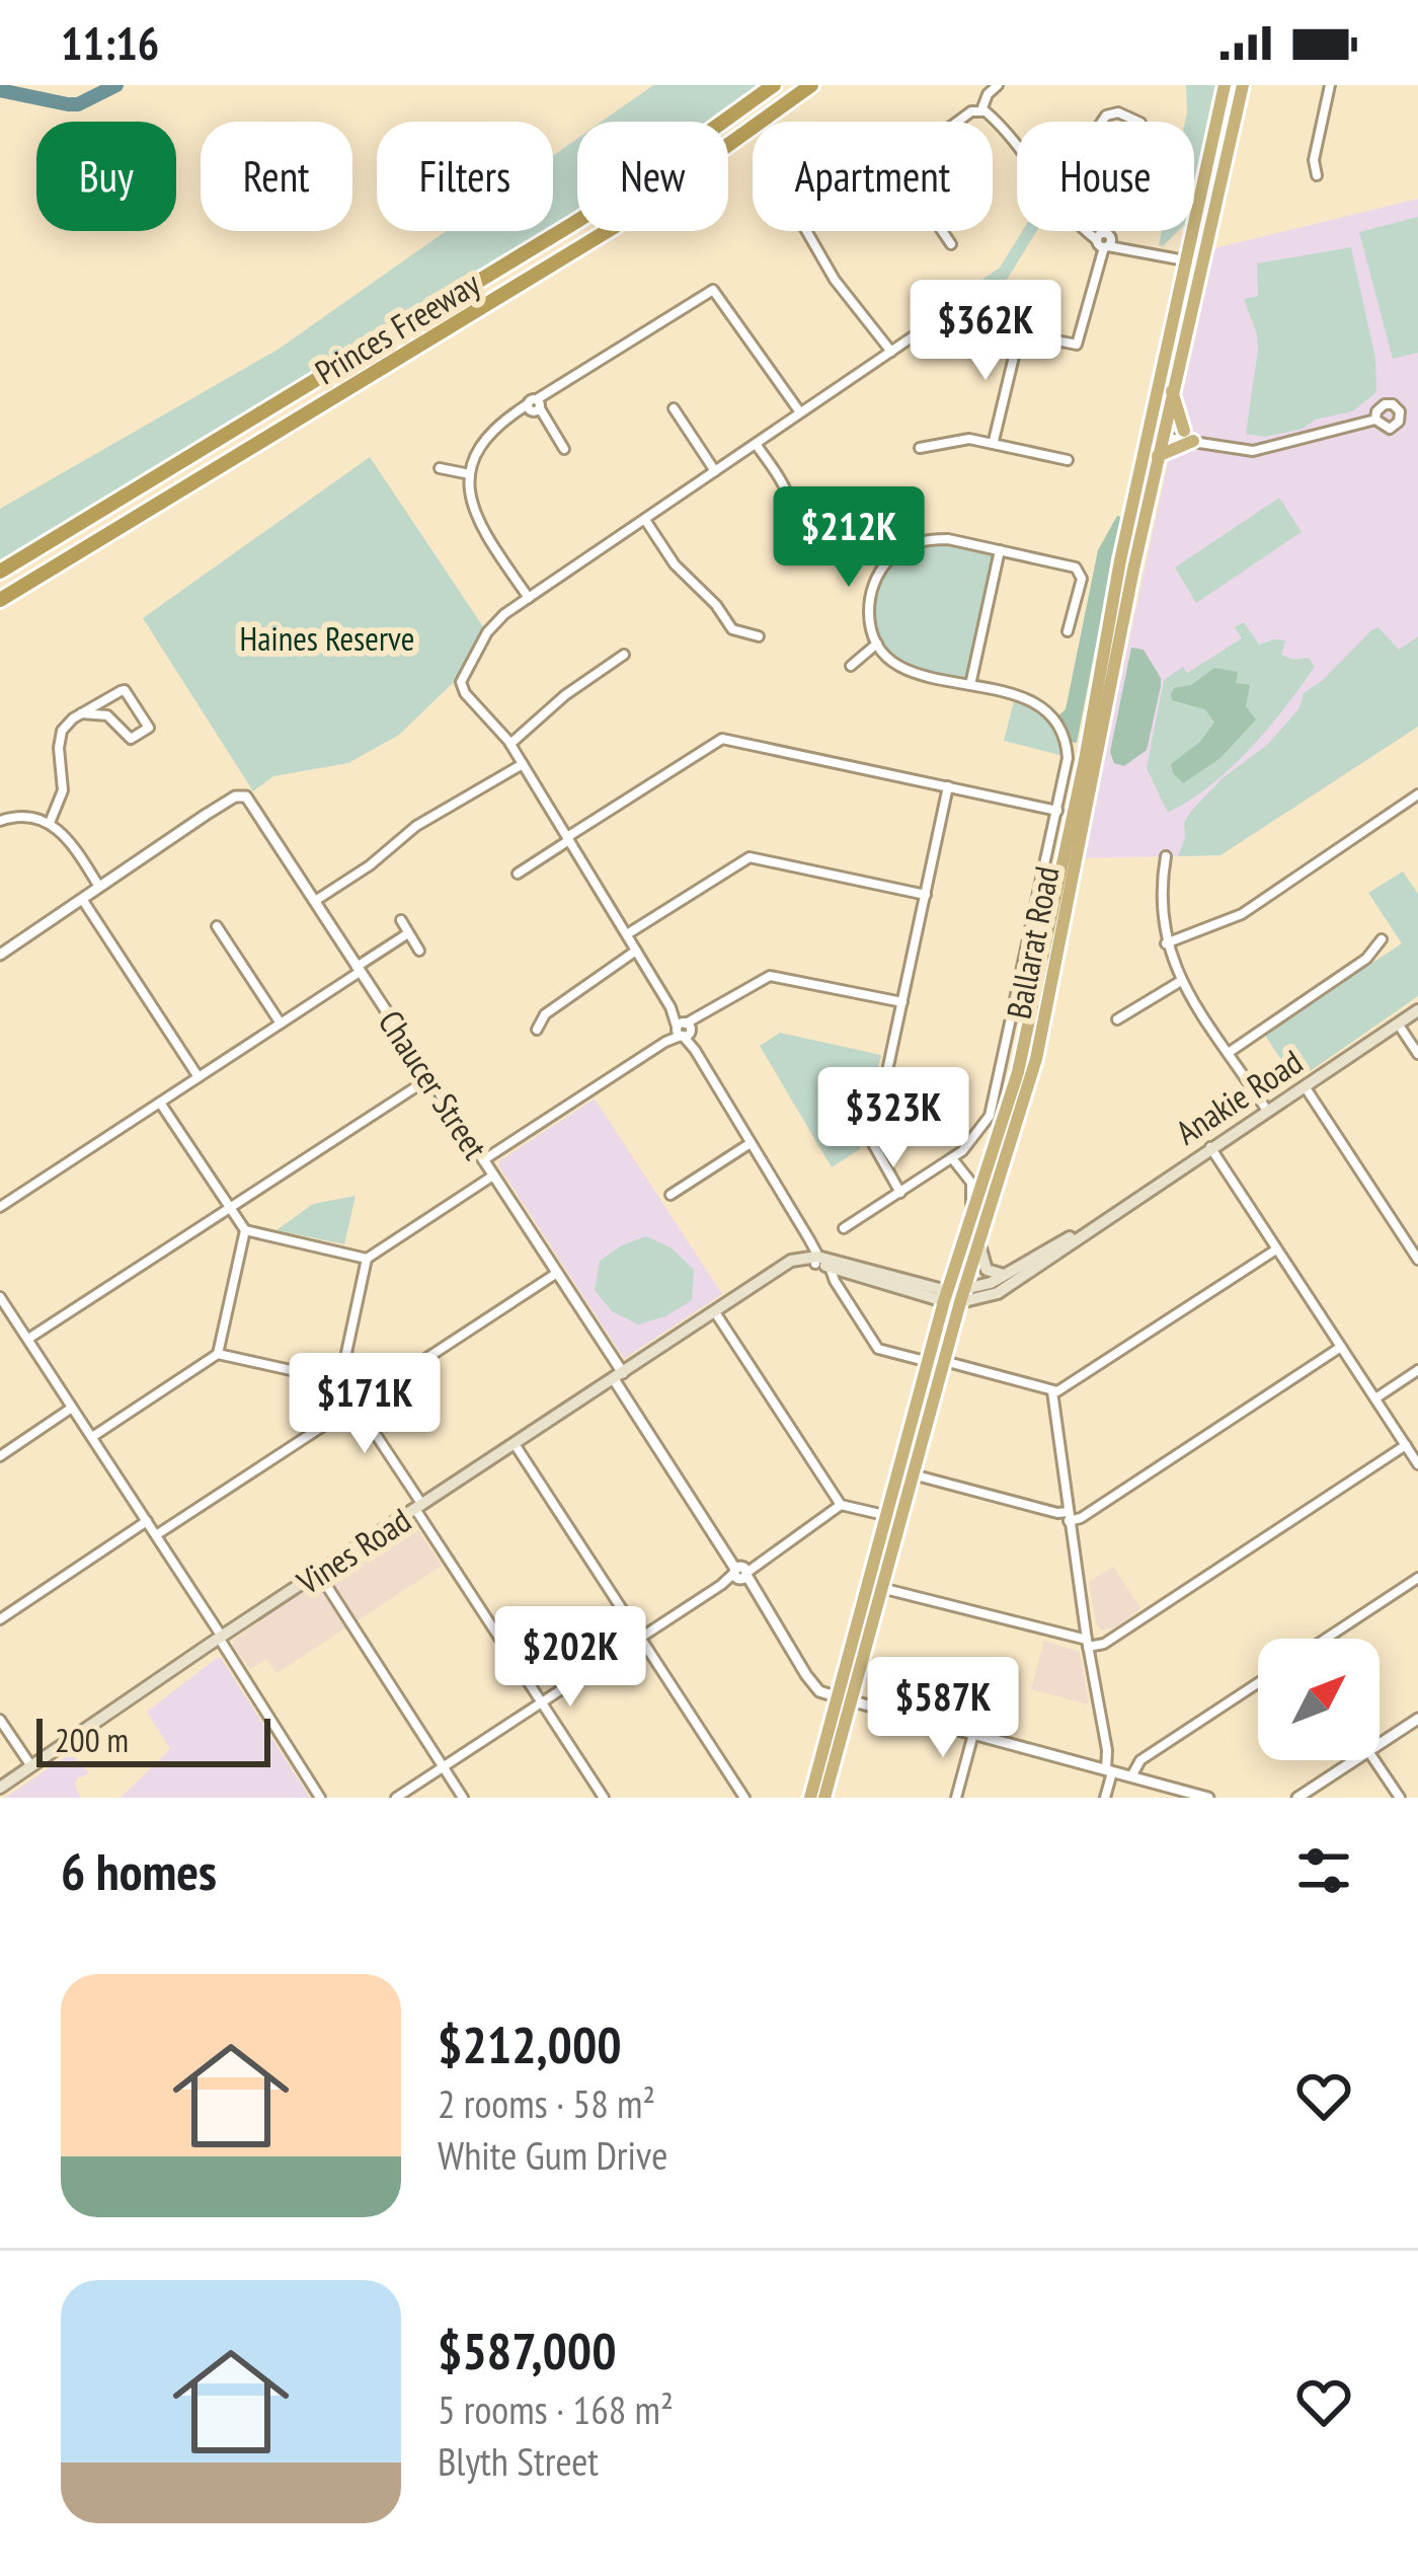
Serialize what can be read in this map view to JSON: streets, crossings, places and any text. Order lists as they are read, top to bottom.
{
  "streets": {
    "highway": ["Princes Freeway", "Ballarat Road", "Anakie Road"],
    "main road": ["Vines Road"],
    "street": ["Chaucer Street"]
  },
  "crossings": [
    ["Ballarat Road", "Chaucer Street"],
    ["Ballarat Road", "Anakie Road"],
    ["Chaucer Street", "Vines Road"],
    ["Anakie Road", "Vines Road"]
  ],
  "parks": ["Haines Reserve"],
  "scale_bar": "200 m",
  "north": "top right",
  "page": {
    "status": "11:16",
    "chip": [
      "Buy",
      "Rent",
      "Filters",
      "New",
      "Apartment",
      "House"
    ],
    "price": [
      "$362K",
      "$212K",
      "$323K",
      "$171K",
      "$202K",
      "$587K"
    ],
    "scale": "200 m",
    "heading": "6 homes",
    "list": [
      {
        "name": "$212,000",
        "note": "2 rooms · 58 m² · White Gum Drive"
      },
      {
        "name": "$587,000",
        "note": "5 rooms · 168 m² · Blyth Street"
      }
    ]
  }
}
